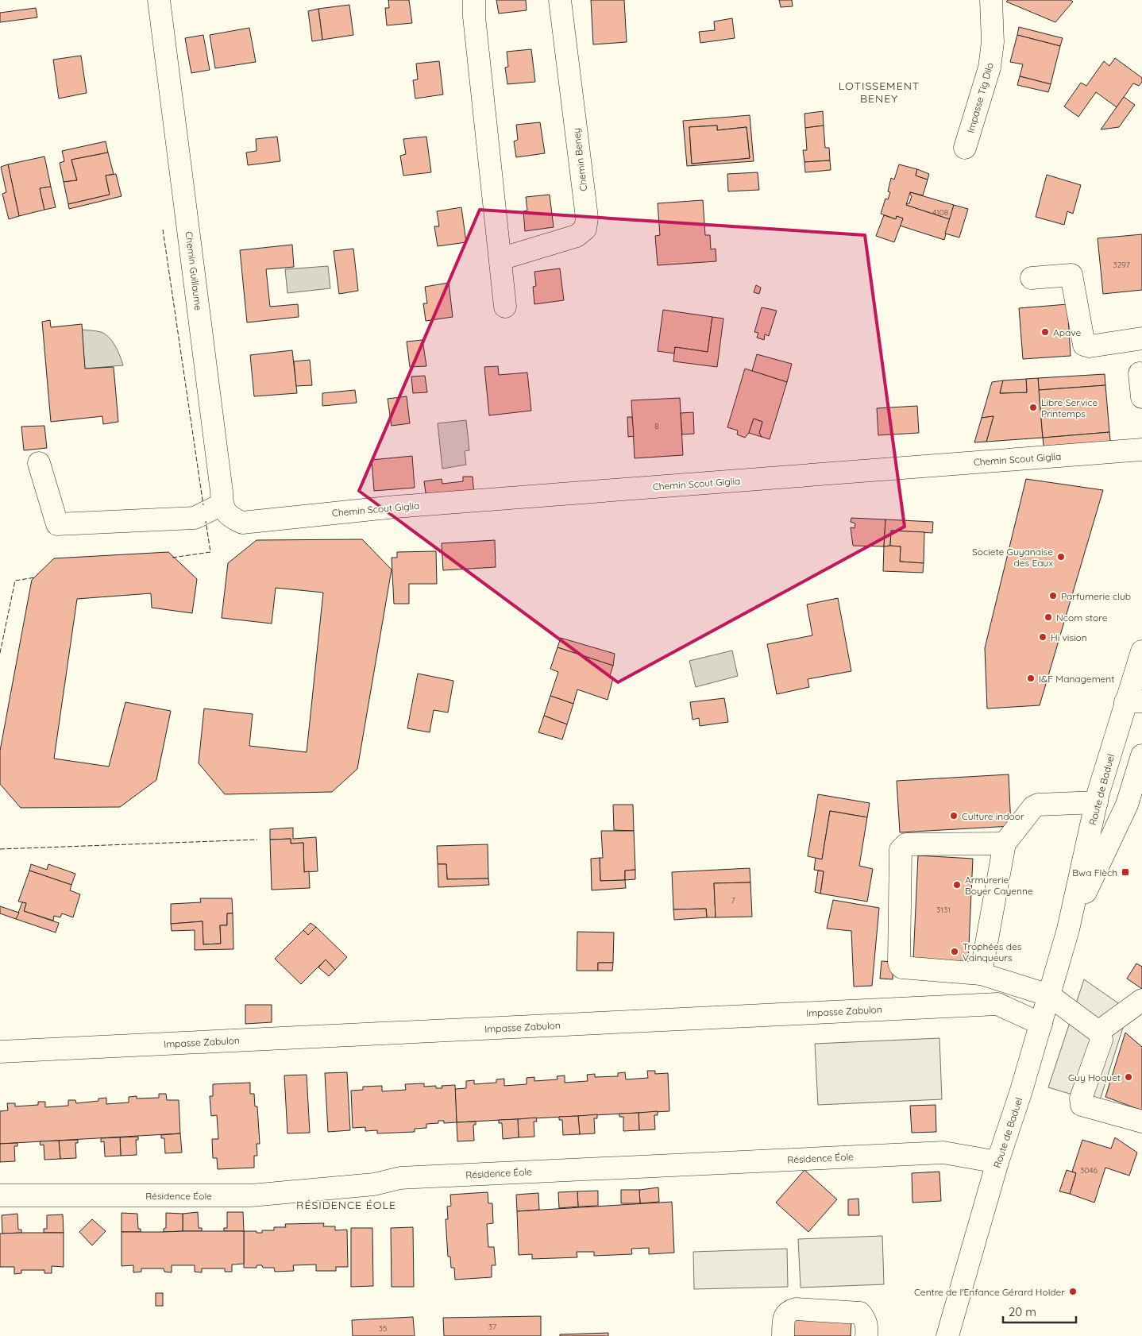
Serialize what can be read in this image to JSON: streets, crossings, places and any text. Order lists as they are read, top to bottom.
{
  "streets": {
    "street": [
      "Impasse Tig Dilo",
      "Chemin Beney",
      "Chemin Guillaume",
      "Chemin Scout Giglia",
      "Route de Baduel",
      "Impasse Zabulon",
      "Résidence Éole"
    ]
  },
  "crossings": [
    ["Chemin Guillaume", "Chemin Scout Giglia"],
    ["Route de Baduel", "Impasse Zabulon"],
    ["Route de Baduel", "Résidence Éole"]
  ],
  "districts": ["LOTISSEMENT BENEY", "RÉSIDENCE ÉOLE"],
  "places": {
    "other": [
      "Apave",
      "Libre Service Printemps",
      "Societe Guyanaise des Eaux",
      "Parfumerie club",
      "Ncom store",
      "Hi vision",
      "I&F Management",
      "Culture indoor",
      "Armurerie Boyer Cayenne",
      "Trophées des Vainqueurs",
      "Guy Hoquet",
      "Centre de l'Enfance Gérard Holder"
    ],
    "transit": ["Bwa Flèch"]
  },
  "house_numbers": [
    "4108",
    "3297",
    "8",
    "7",
    "3131",
    "3046",
    "37",
    "35"
  ],
  "scale_bar": "20 m"
}
